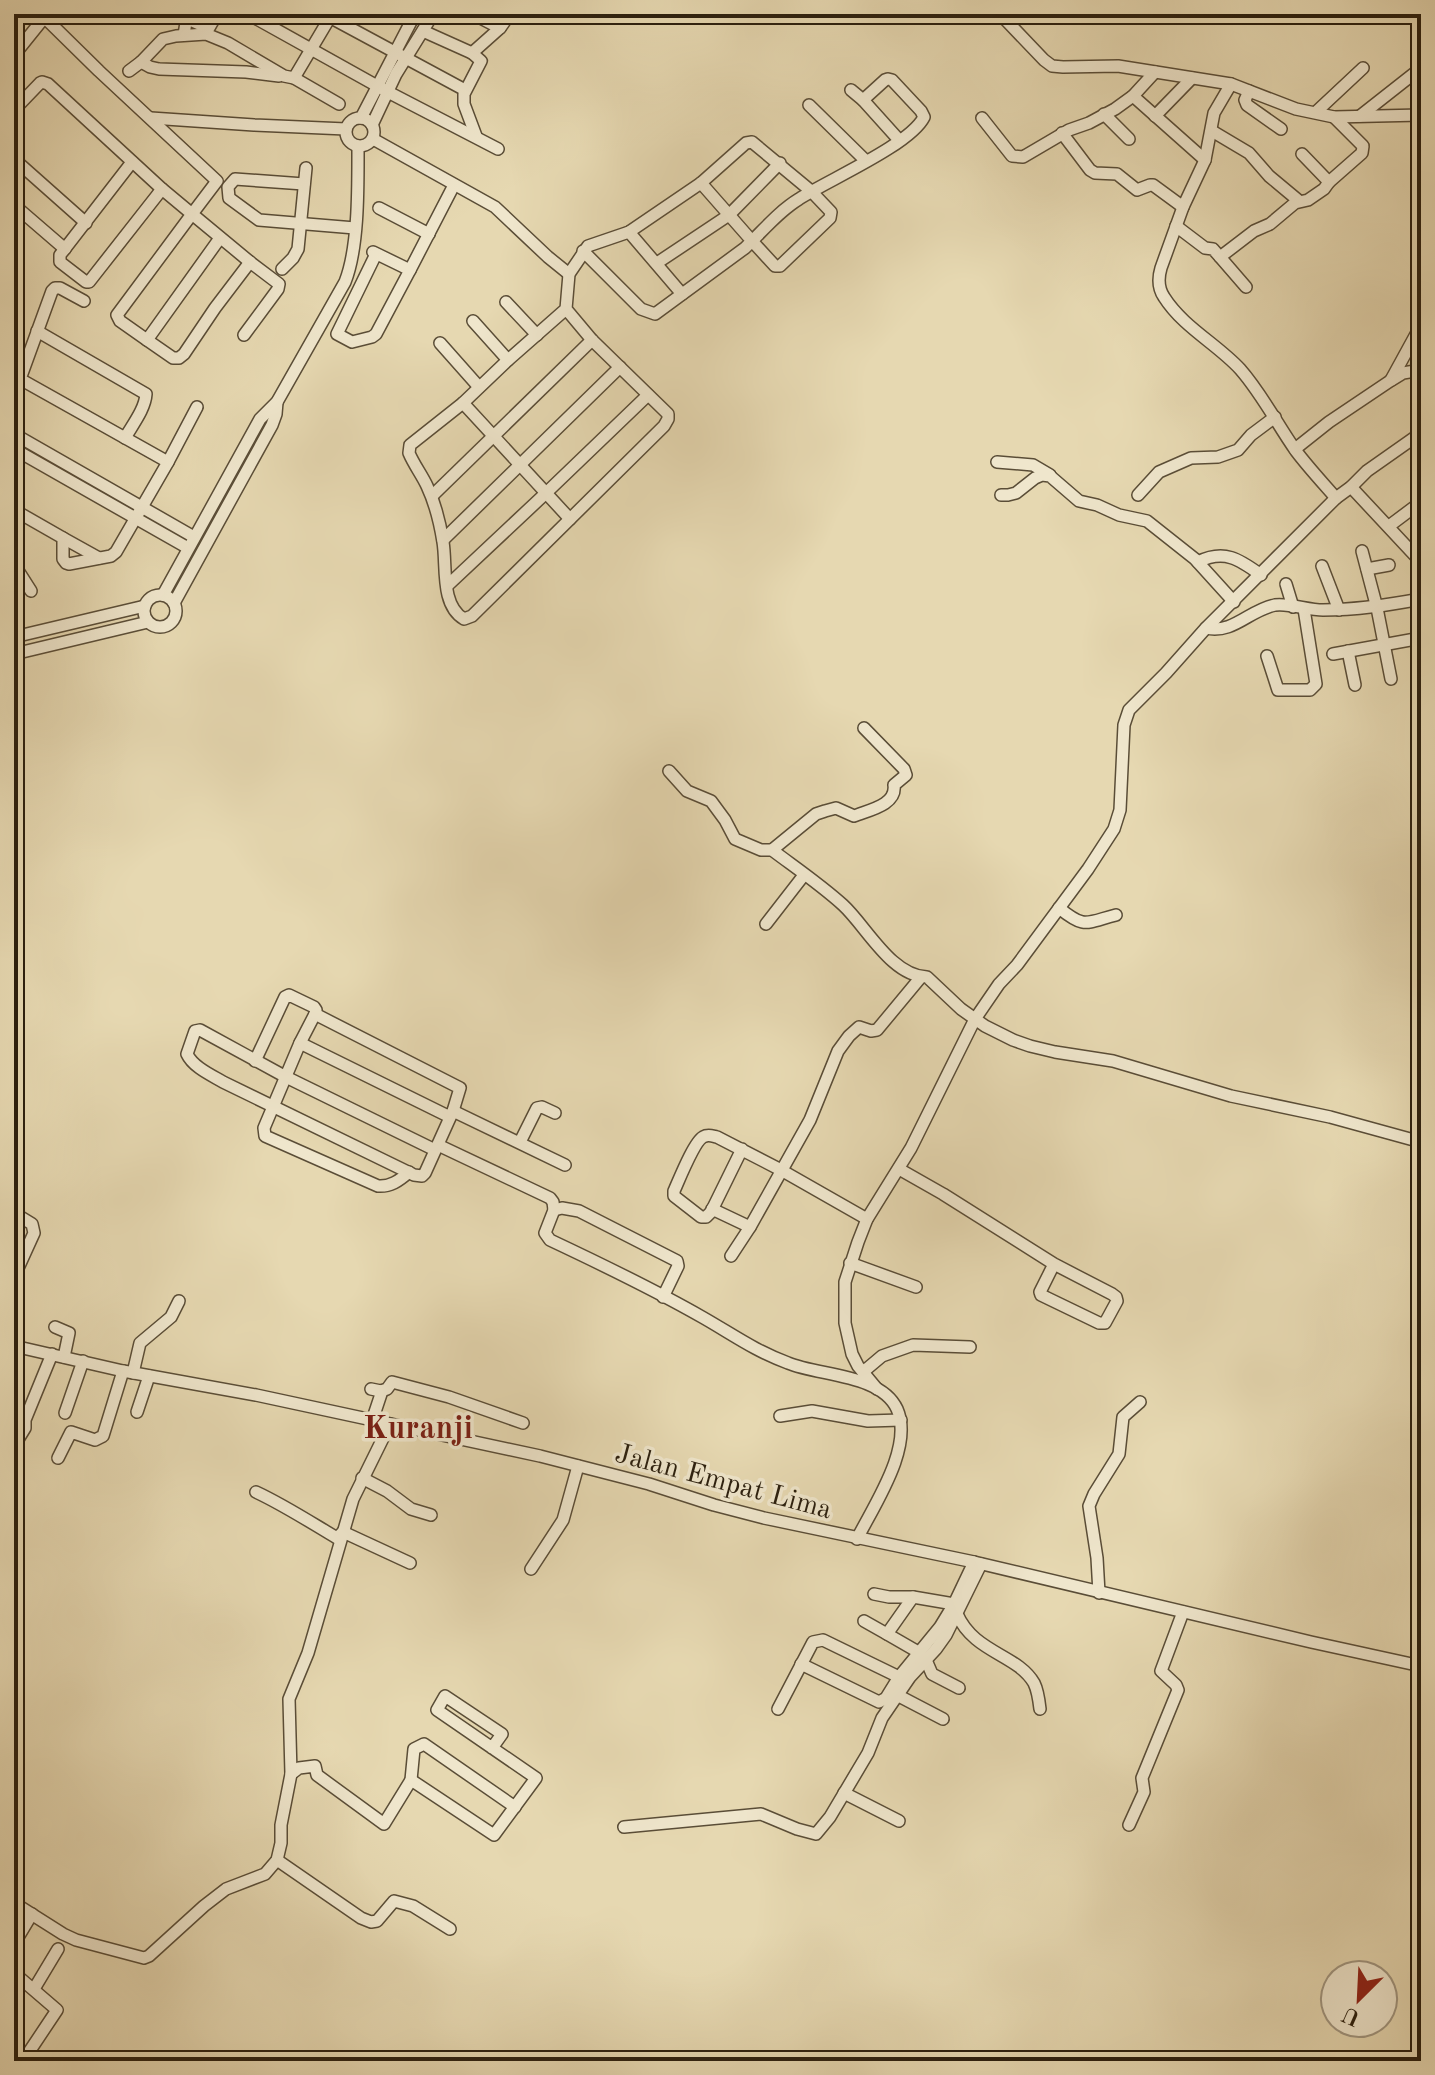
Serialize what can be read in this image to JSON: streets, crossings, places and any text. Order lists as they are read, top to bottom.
{
  "streets": {
    "street": ["Jalan Empat Lima"]
  },
  "districts": ["Kuranji"],
  "north": "bottom left"
}
